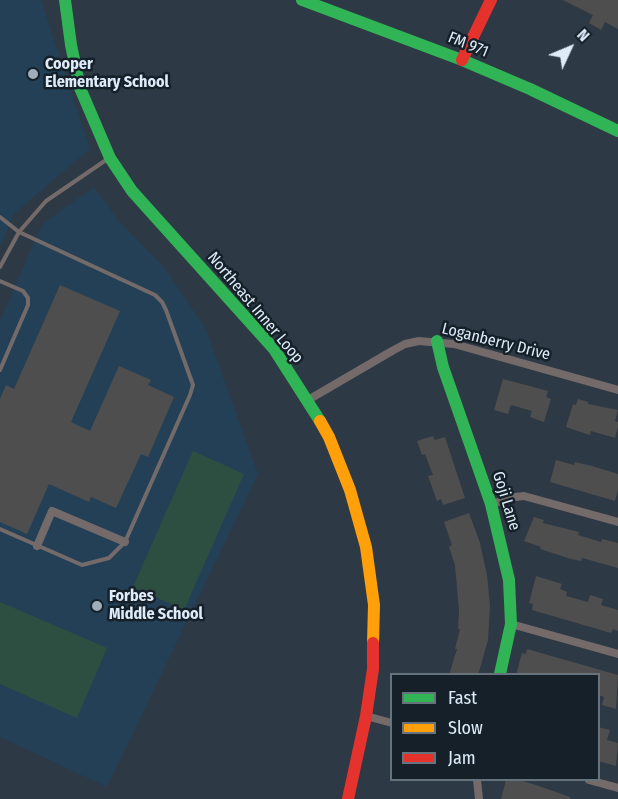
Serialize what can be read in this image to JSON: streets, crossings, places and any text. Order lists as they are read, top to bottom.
{
  "streets": {
    "main road": ["FM 971", "Northeast Inner Loop", "Goji Lane"],
    "street": ["Loganberry Drive"]
  },
  "crossings": [
    ["Northeast Inner Loop", "Loganberry Drive"],
    ["Loganberry Drive", "Goji Lane"]
  ],
  "places": ["Cooper Elementary School", "Forbes Middle School"],
  "legend": ["Fast", "Slow", "Jam"],
  "north": "top right"
}
